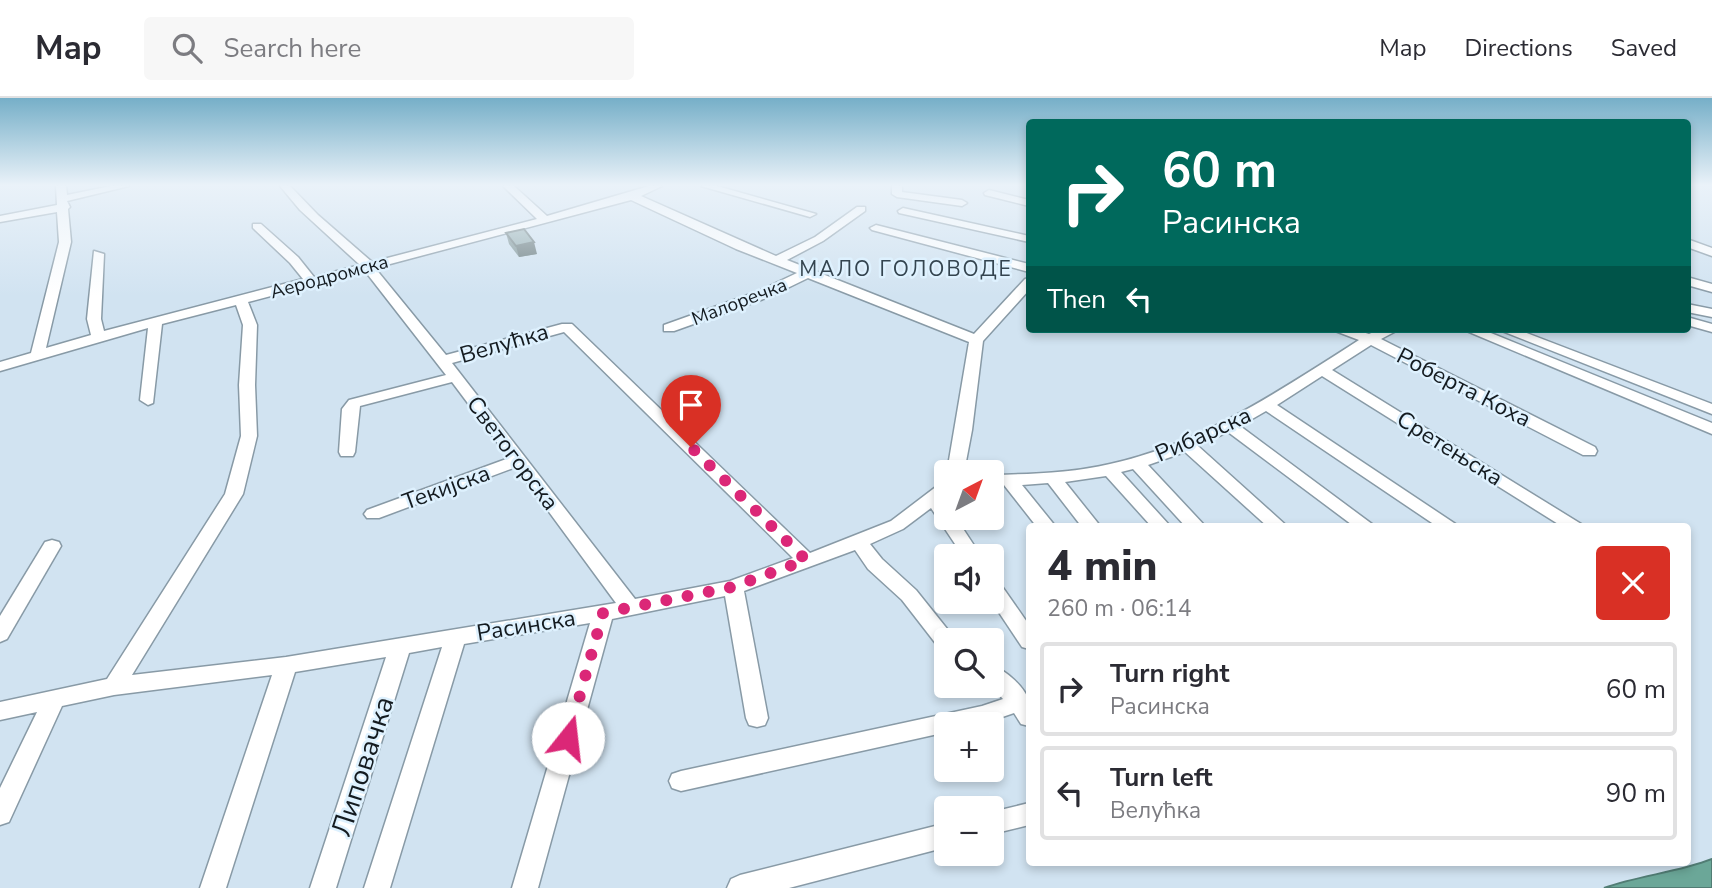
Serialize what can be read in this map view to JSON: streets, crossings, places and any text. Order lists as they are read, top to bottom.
{
  "streets": {
    "street": [
      "Аеродромска",
      "Малоречка",
      "Велућка",
      "Роберта Коха",
      "Рибарска",
      "Сретењска",
      "Светогорска",
      "Текијска",
      "Расинска",
      "Липовачка"
    ]
  },
  "crossings": [
    ["Аеродромска", "Светогорска"],
    ["Велућка", "Светогорска"],
    ["Велућка", "Расинска"],
    ["Роберта Коха", "Рибарска"],
    ["Рибарска", "Сретењска"],
    ["Светогорска", "Текијска"],
    ["Светогорска", "Расинска"],
    ["Расинска", "Липовачка"]
  ],
  "districts": ["МАЛО ГОЛОВОДЕ"],
  "north": "top right",
  "page": {
    "header": "Map",
    "search": "Search here",
    "nav": ["Map", "Directions", "Saved"],
    "turn": ["60 m", "Расинска"],
    "then": "Then",
    "map_buttons": ["+", "−"],
    "heading": ["4 min", "260 m · 06:14"],
    "list": [
      {
        "name": "Turn right",
        "note": "Расинска",
        "value": "60 m"
      },
      {
        "name": "Turn left",
        "note": "Велућка",
        "value": "90 m"
      }
    ]
  }
}
